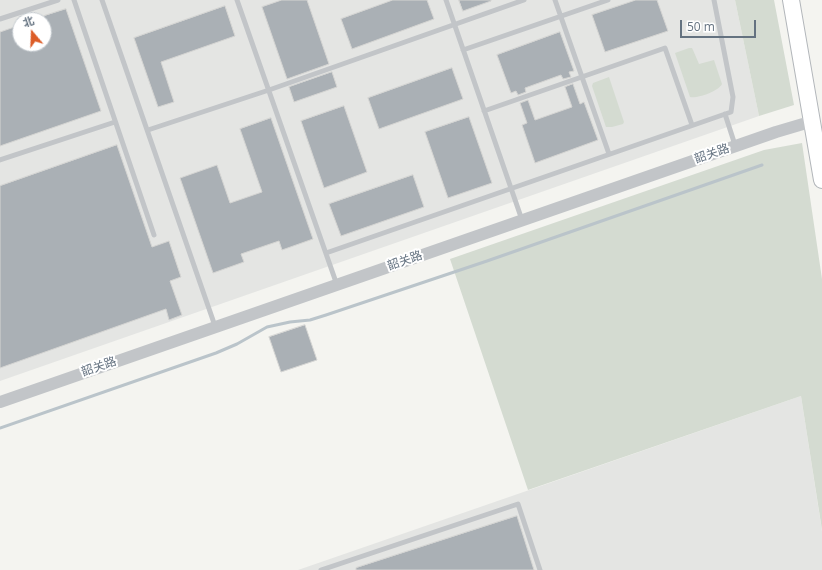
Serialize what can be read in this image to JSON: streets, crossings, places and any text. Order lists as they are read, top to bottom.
{
  "streets": {
    "street": ["韶关路"]
  },
  "scale_bar": "50 m",
  "north": "top"
}
